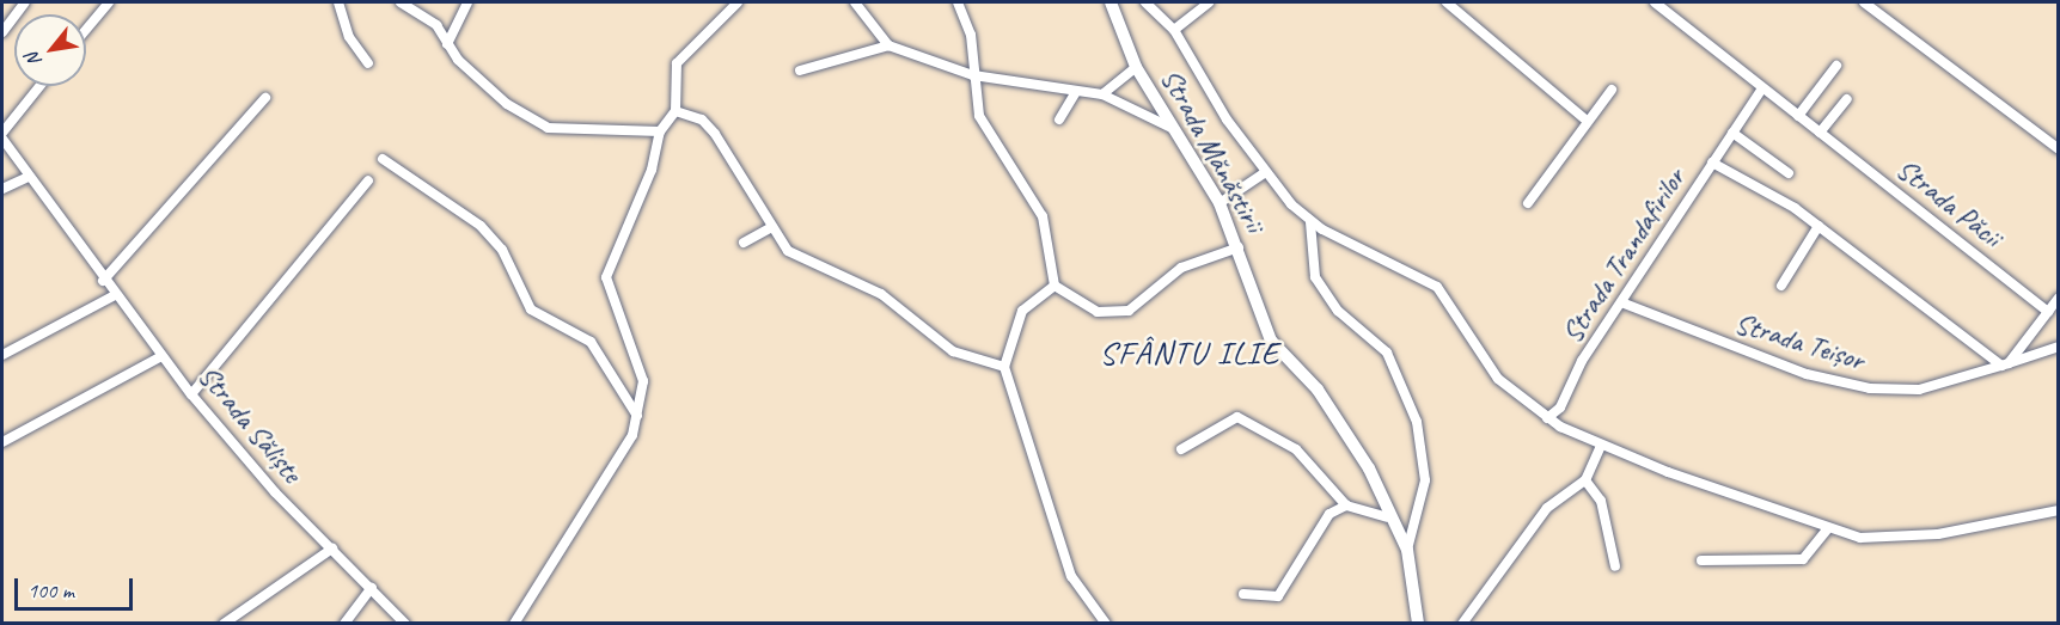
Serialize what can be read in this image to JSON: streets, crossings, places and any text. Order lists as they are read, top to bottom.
{
  "streets": {
    "street": [
      "Strada Mănăstirii",
      "Strada Păcii",
      "Strada Trandafirilor",
      "Strada Teișor",
      "Strada Săliște"
    ]
  },
  "crossings": [
    ["Strada Păcii", "Strada Trandafirilor"],
    ["Strada Trandafirilor", "Strada Teișor"]
  ],
  "districts": ["SFÂNTU ILIE"],
  "scale_bar": "100 m",
  "north": "bottom left"
}
